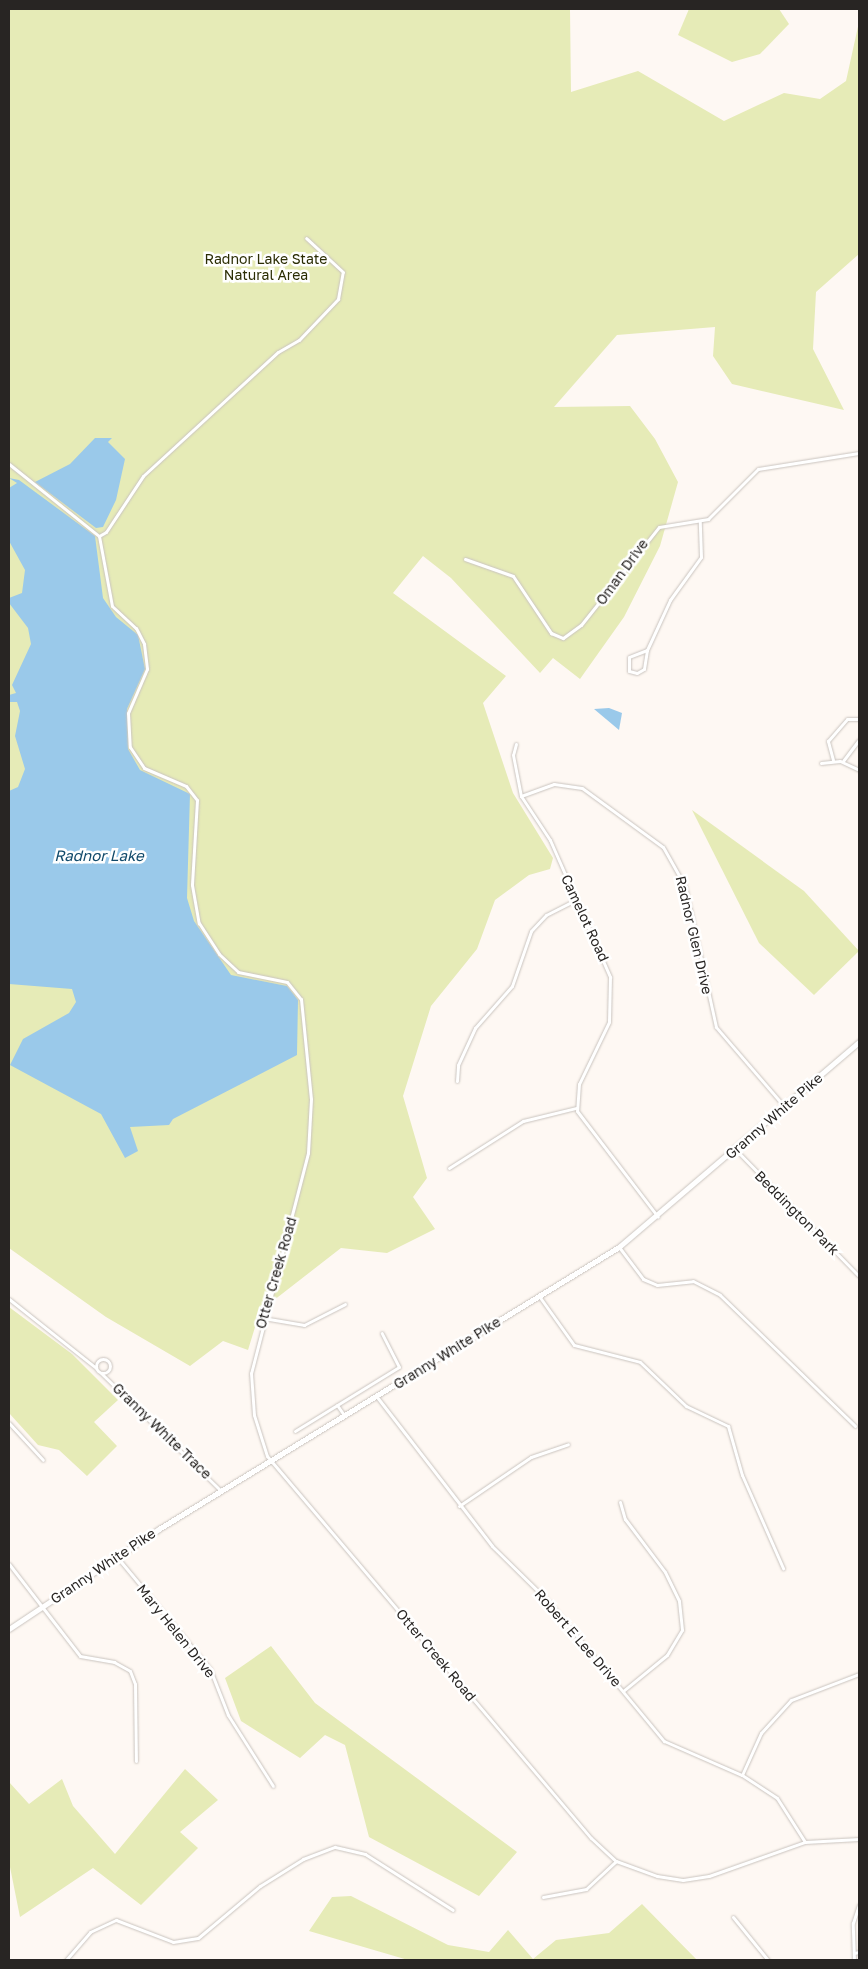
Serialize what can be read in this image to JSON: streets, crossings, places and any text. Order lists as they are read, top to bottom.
{
  "streets": {
    "main road": ["Granny White Pike"],
    "street": [
      "Oman Drive",
      "Camelot Road",
      "Radnor Glen Drive",
      "Beddington Park",
      "Otter Creek Road",
      "Granny White Trace",
      "Mary Helen Drive",
      "Robert E Lee Drive"
    ]
  },
  "crossings": [
    ["Camelot Road", "Radnor Glen Drive"],
    ["Radnor Glen Drive", "Granny White Pike"],
    ["Granny White Pike", "Beddington Park"],
    ["Granny White Pike", "Otter Creek Road"],
    ["Granny White Pike", "Granny White Trace"],
    ["Granny White Pike", "Mary Helen Drive"],
    ["Granny White Pike", "Robert E Lee Drive"],
    ["Otter Creek Road", "Robert E Lee Drive"]
  ],
  "water": ["Radnor Lake"],
  "parks": ["Radnor Lake State Natural Area"]
}
